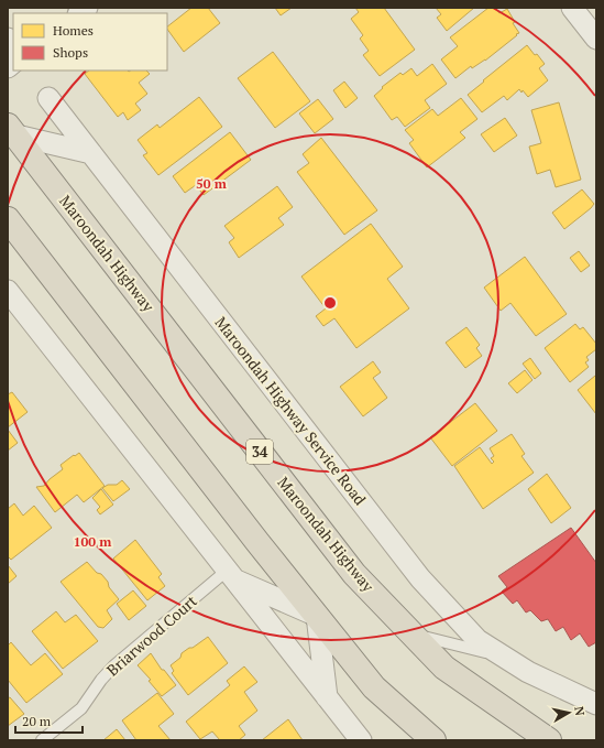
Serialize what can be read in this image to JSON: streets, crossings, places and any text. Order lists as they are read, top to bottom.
{
  "streets": {
    "highway": ["Maroondah Highway", "34"],
    "street": ["Maroondah Highway Service Road"],
    "lane": ["Briarwood Court"]
  },
  "crossings": [
    ["Maroondah Highway", "Maroondah Highway Service Road"]
  ],
  "legend": ["Homes", "Shops"],
  "scale_bar": "20 m",
  "north": "right",
  "rings": ["50 m", "100 m"]
}
